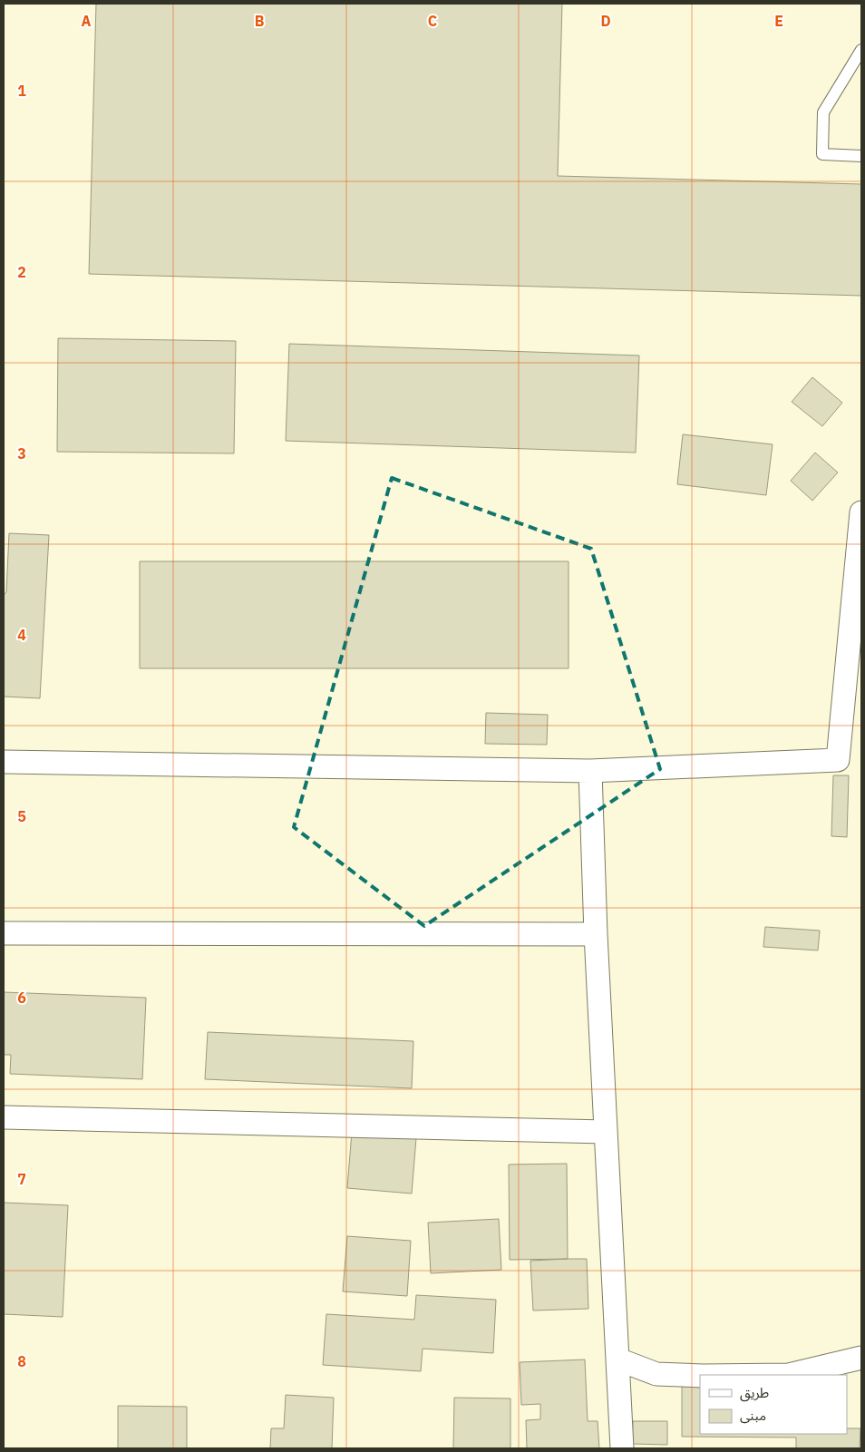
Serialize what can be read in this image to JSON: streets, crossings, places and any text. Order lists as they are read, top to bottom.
{
  "legend": ["طريق", "مبنى"],
  "grid": {
    "columns": [
      "A",
      "B",
      "C",
      "D",
      "E"
    ],
    "rows": [
      "1",
      "2",
      "3",
      "4",
      "5",
      "6",
      "7",
      "8"
    ]
  }
}
